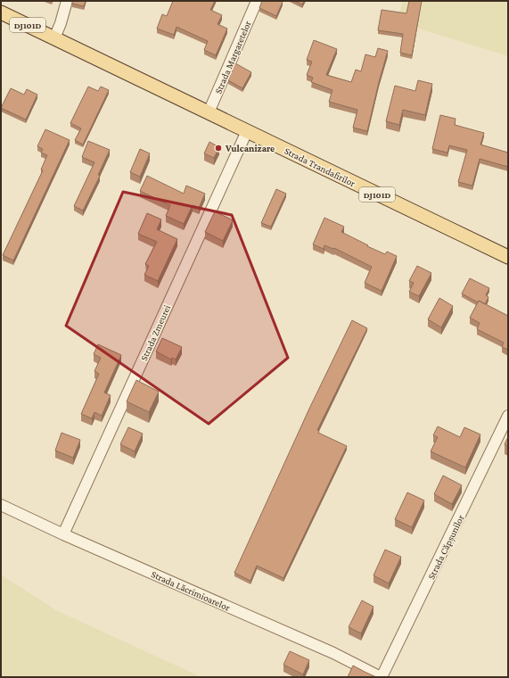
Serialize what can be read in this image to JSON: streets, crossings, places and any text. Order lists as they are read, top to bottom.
{
  "streets": {
    "main road": ["DJ101D", "Strada Trandafirilor"],
    "street": [
      "Strada Margaretelor",
      "Strada Zmeurei",
      "Strada Căpșunilor",
      "Strada Lăcrimioarelor"
    ]
  },
  "crossings": [
    ["DJ101D", "Strada Trandafirilor"],
    ["Strada Margaretelor", "Strada Trandafirilor"],
    ["Strada Trandafirilor", "Strada Zmeurei"],
    ["Strada Zmeurei", "Strada Lăcrimioarelor"],
    ["Strada Căpșunilor", "Strada Lăcrimioarelor"]
  ],
  "places": ["Vulcanizare"]
}
